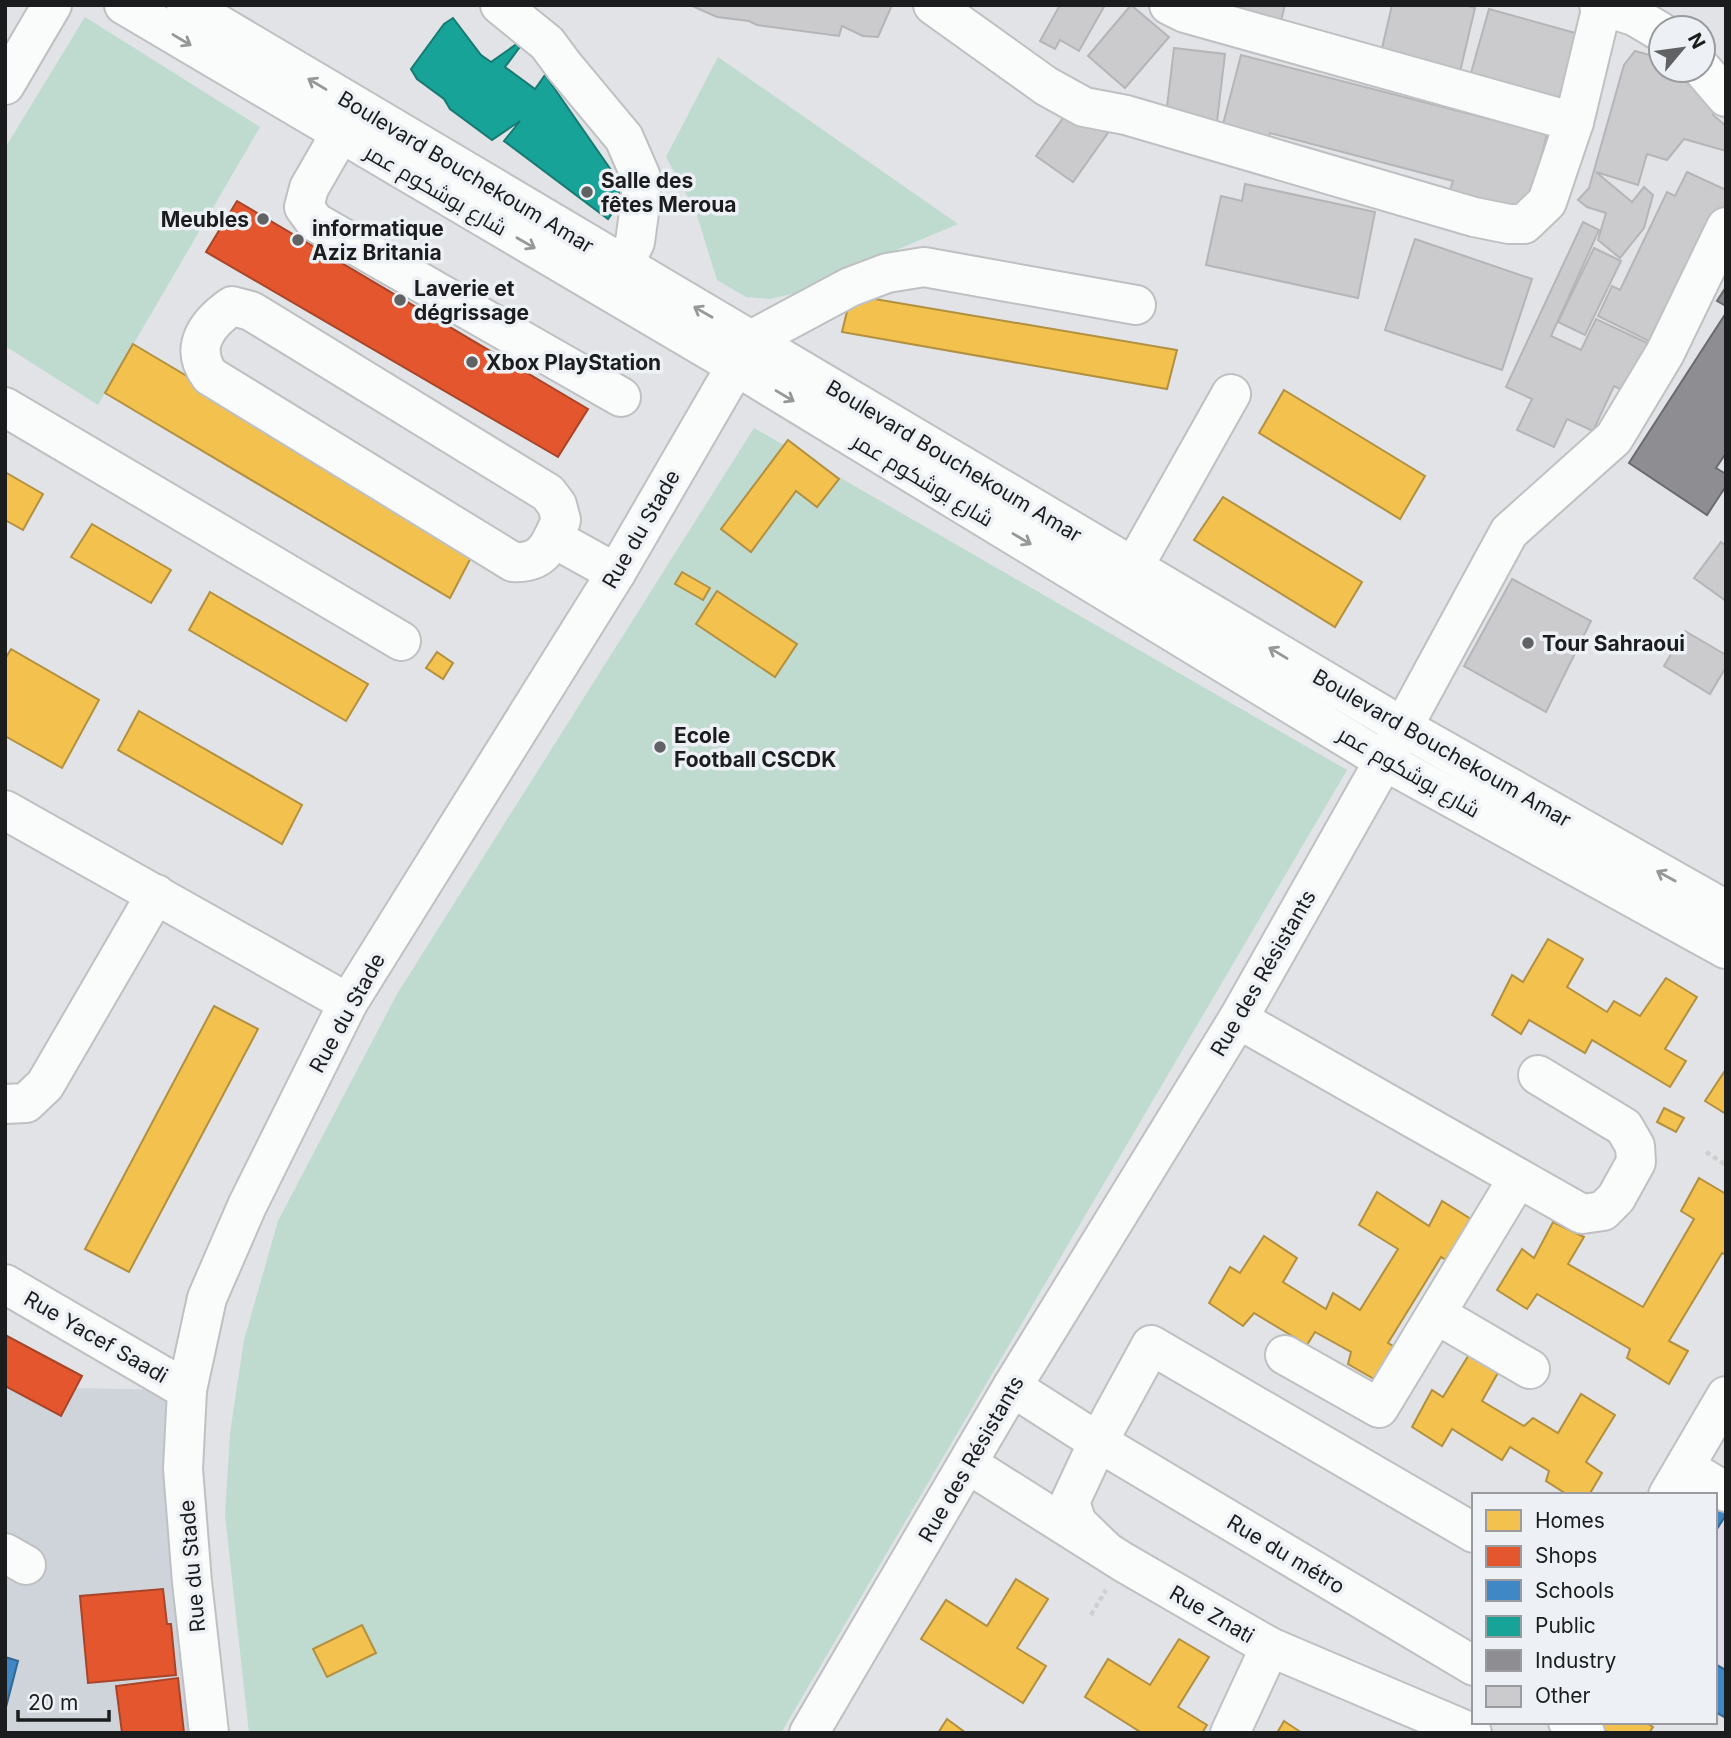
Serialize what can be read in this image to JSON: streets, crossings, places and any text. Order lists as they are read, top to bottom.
{
  "streets": {
    "street": [
      "Boulevard Bouchekoum Amar",
      "شارع بوشكوم عمر",
      "Rue du Stade",
      "Rue des Résistants",
      "Rue Yacef Saadi",
      "Rue du métro",
      "Rue Znati"
    ]
  },
  "crossings": [
    ["Boulevard Bouchekoum Amar", "شارع بوشكوم عمر"],
    ["Boulevard Bouchekoum Amar", "Rue du Stade"],
    ["Boulevard Bouchekoum Amar", "Rue des Résistants"],
    ["شارع بوشكوم عمر", "Rue du Stade"],
    ["شارع بوشكوم عمر", "Rue des Résistants"],
    ["Rue du Stade", "Rue Yacef Saadi"],
    ["Rue des Résistants", "Rue du métro"],
    ["Rue des Résistants", "Rue Znati"]
  ],
  "one_way": ["Boulevard Bouchekoum Amar", "شارع بوشكوم عمر"],
  "places": [
    "Salle des fêtes Meroua",
    "Meubles",
    "informatique Aziz Britania",
    "Laverie et dégrissage",
    "Xbox PlayStation",
    "Tour Sahraoui",
    "Ecole Football CSCDK"
  ],
  "legend": [
    "Homes",
    "Shops",
    "Schools",
    "Public",
    "Industry",
    "Other"
  ],
  "scale_bar": "20 m",
  "north": "top right"
}
